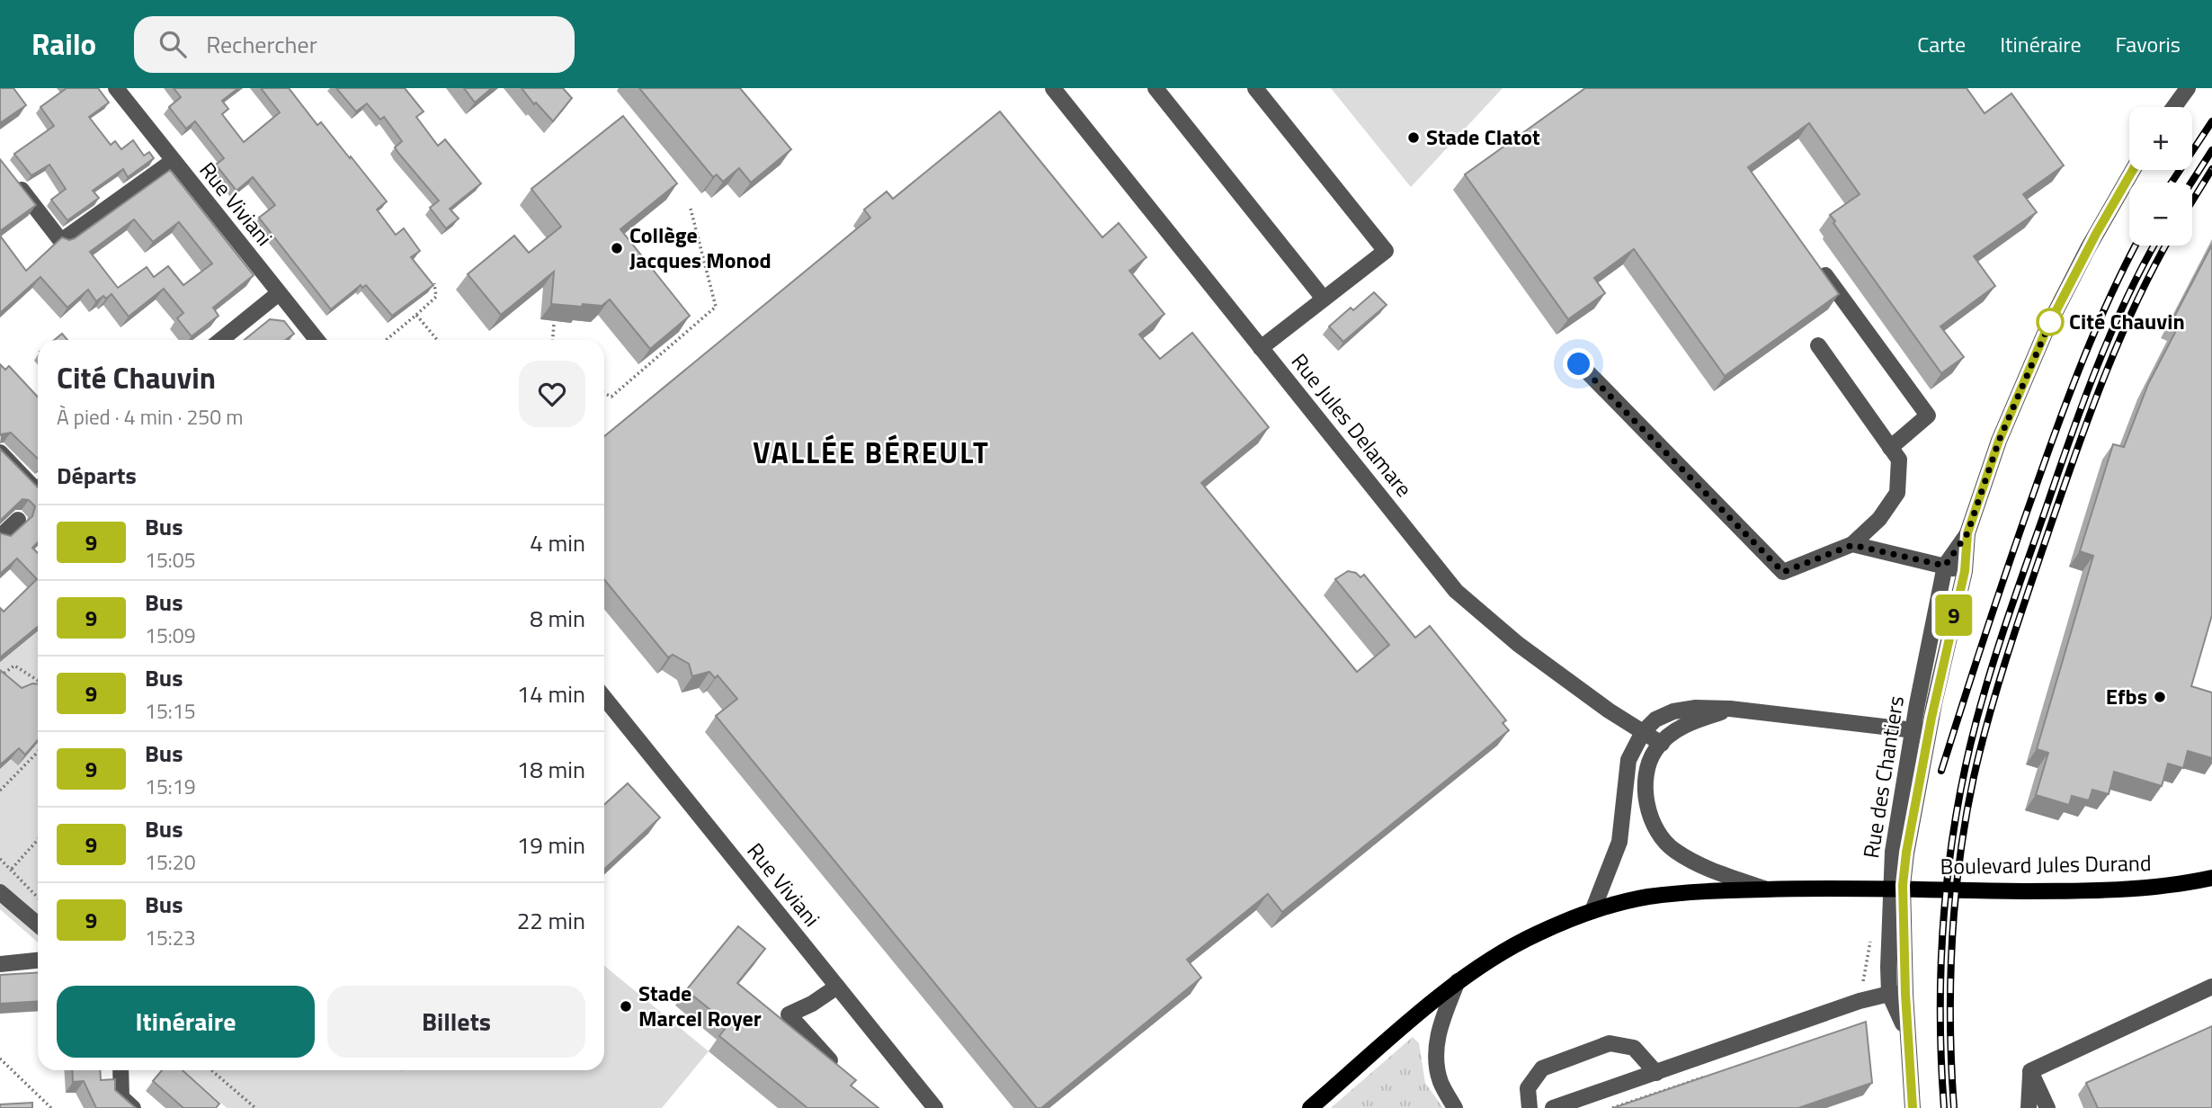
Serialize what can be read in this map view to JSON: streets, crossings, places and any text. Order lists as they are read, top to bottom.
{
  "streets": {
    "main road": ["Boulevard Jules Durand"],
    "street": ["Rue Viviani", "Rue Jules Delamare", "Rue des Chantiers"]
  },
  "crossings": [
    ["Rue Jules Delamare", "Boulevard Jules Durand"],
    ["Rue des Chantiers", "Boulevard Jules Durand"]
  ],
  "districts": ["VALLÉE BÉREULT"],
  "places": [
    "Stade Clatot",
    "Collège Jacques Monod",
    "Cité Chauvin",
    "Efbs",
    "Stade Marcel Royer"
  ],
  "lines": ["bus line 9"],
  "page": {
    "header": "Railo",
    "search": "Rechercher",
    "nav": ["Carte", "Itinéraire", "Favoris"],
    "on_map": "9",
    "map_buttons": ["+", "−"],
    "heading": [
      ["Cité Chauvin", "À pied · 4 min · 250 m"],
      "Départs"
    ],
    "list": [
      {
        "mark": "9",
        "name": "Bus",
        "note": "15:05",
        "value": "4 min"
      },
      {
        "mark": "9",
        "name": "Bus",
        "note": "15:09",
        "value": "8 min"
      },
      {
        "mark": "9",
        "name": "Bus",
        "note": "15:15",
        "value": "14 min"
      },
      {
        "mark": "9",
        "name": "Bus",
        "note": "15:19",
        "value": "18 min"
      },
      {
        "mark": "9",
        "name": "Bus",
        "note": "15:20",
        "value": "19 min"
      },
      {
        "mark": "9",
        "name": "Bus",
        "note": "15:23",
        "value": "22 min"
      }
    ],
    "buttons": ["Itinéraire", "Billets"]
  }
}
